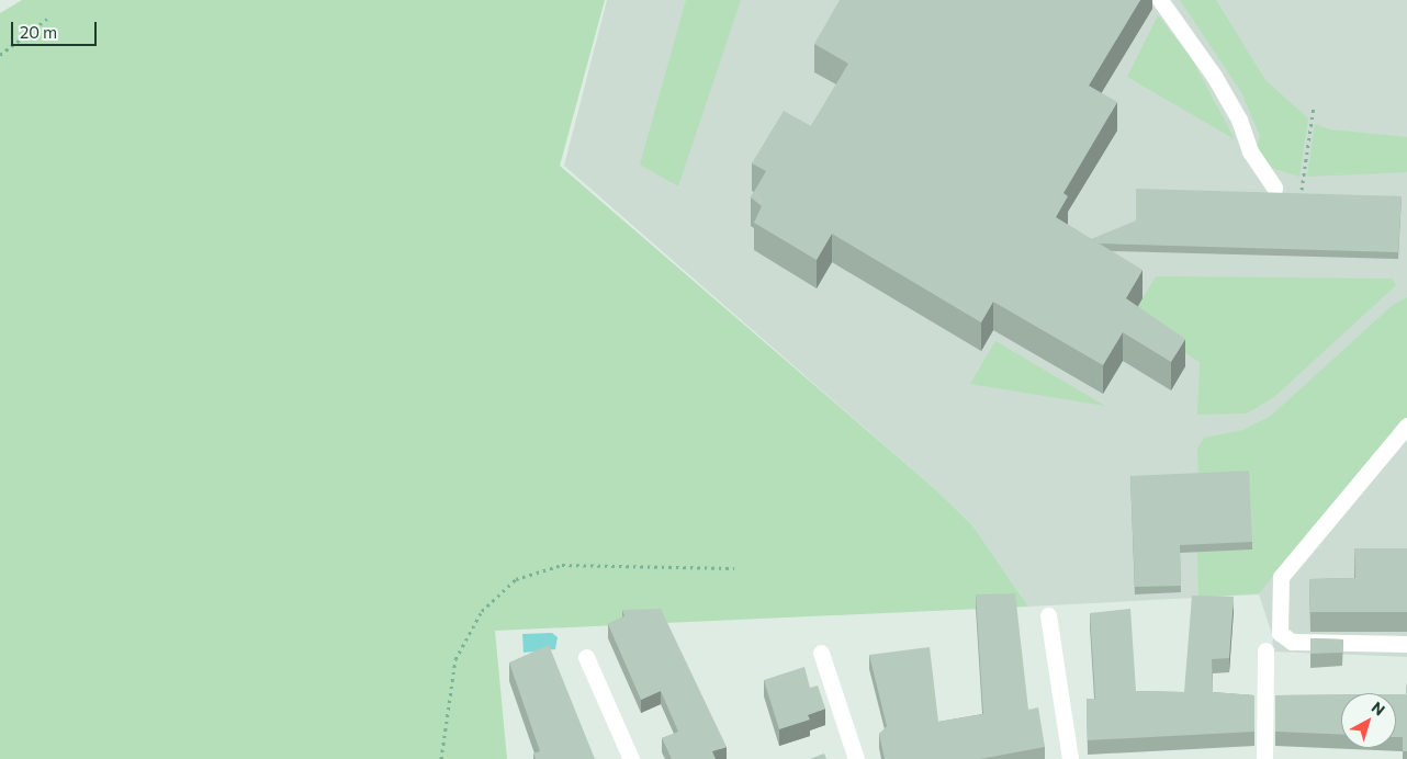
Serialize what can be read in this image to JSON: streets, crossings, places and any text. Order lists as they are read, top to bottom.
{
  "scale_bar": "20 m",
  "north": "top right"
}
